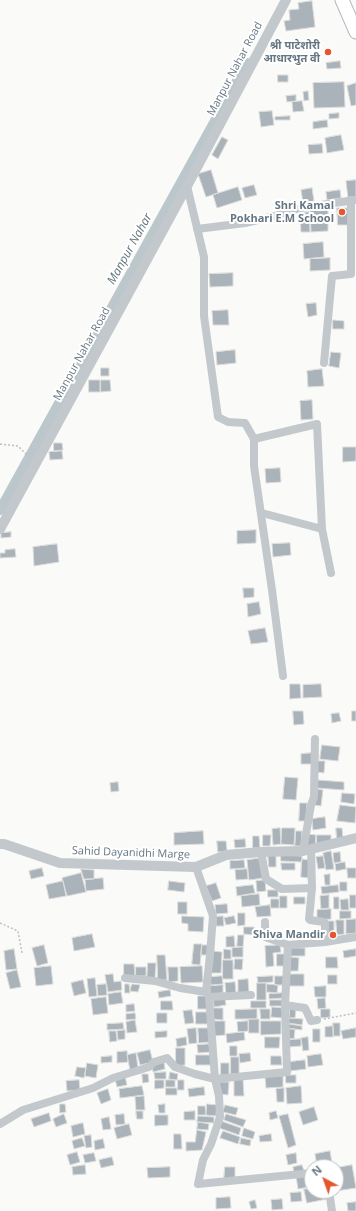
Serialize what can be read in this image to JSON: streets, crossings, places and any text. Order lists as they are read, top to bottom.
{
  "streets": {
    "street": ["Manpur Nahar Road", "Sahid Dayanidhi Marge"]
  },
  "water": ["Manpur Nahar"],
  "places": ["श्री पाटेशोरी आधारभुत वी", "Shri Kamal Pokhari E.M School", "Shiva Mandir"],
  "north": "top left"
}
